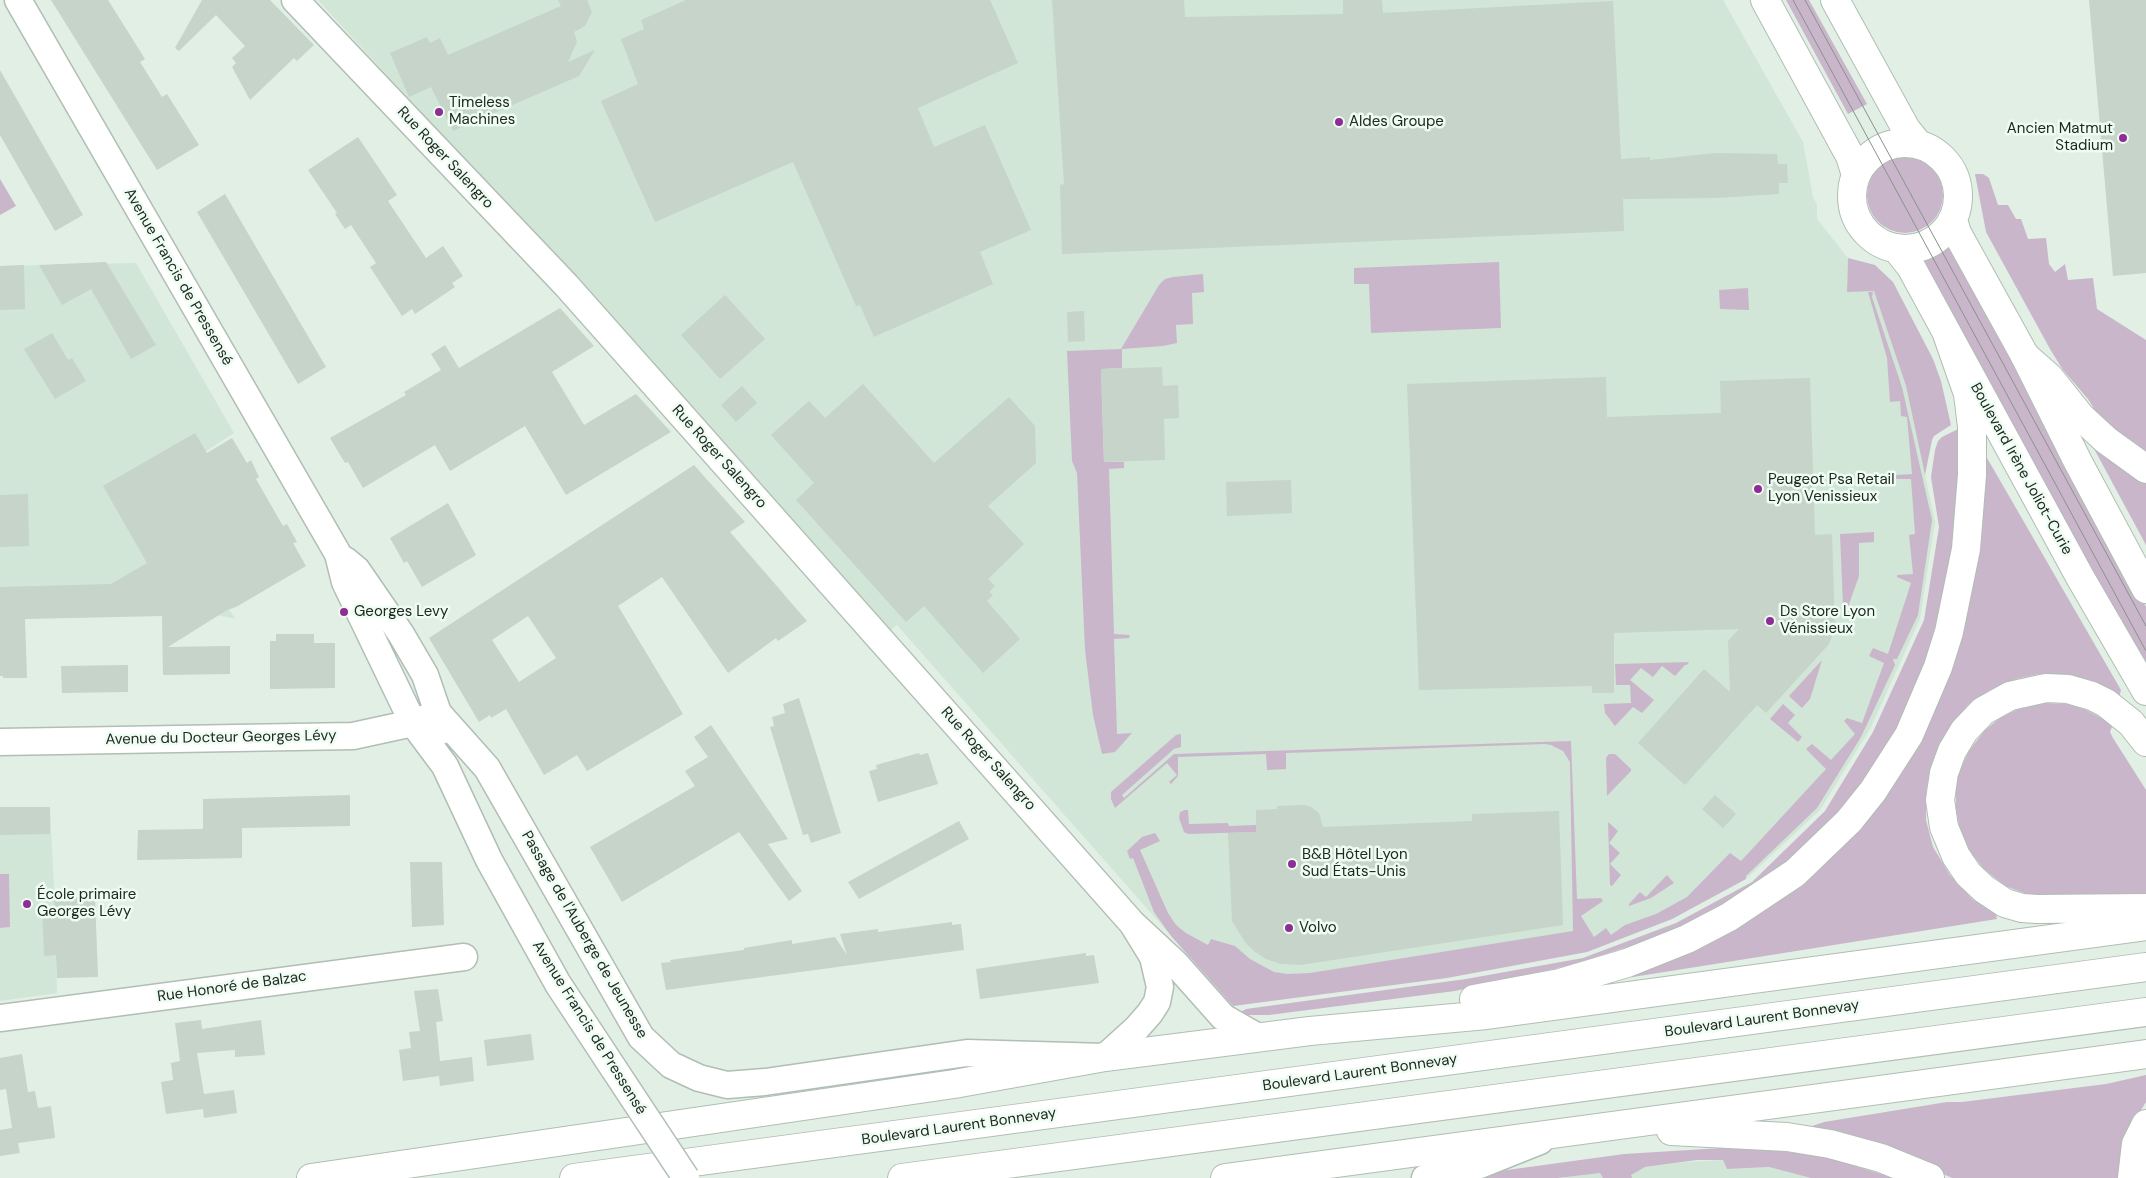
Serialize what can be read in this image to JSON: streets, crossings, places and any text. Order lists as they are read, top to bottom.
{
  "streets": {
    "main road": ["Boulevard Irène Joliot-Curie", "Boulevard Laurent Bonnevay"],
    "street": [
      "Rue Roger Salengro",
      "Avenue Francis de Pressensé",
      "Avenue du Docteur Georges Lévy",
      "Passage de l'Auberge de Jeunesse",
      "Rue Honoré de Balzac"
    ]
  },
  "crossings": [
    ["Rue Roger Salengro", "Passage de l'Auberge de Jeunesse"],
    ["Avenue Francis de Pressensé", "Avenue du Docteur Georges Lévy"],
    ["Avenue Francis de Pressensé", "Passage de l'Auberge de Jeunesse"],
    ["Avenue du Docteur Georges Lévy", "Passage de l'Auberge de Jeunesse"]
  ],
  "places": [
    "Timeless Machines",
    "Aldes Groupe",
    "Ancien Matmut Stadium",
    "Peugeot Psa Retail Lyon Venissieux",
    "Georges Levy",
    "Ds Store Lyon Vénissieux",
    "B&B Hôtel Lyon Sud États-Unis",
    "École primaire Georges Lévy",
    "Volvo"
  ]
}
